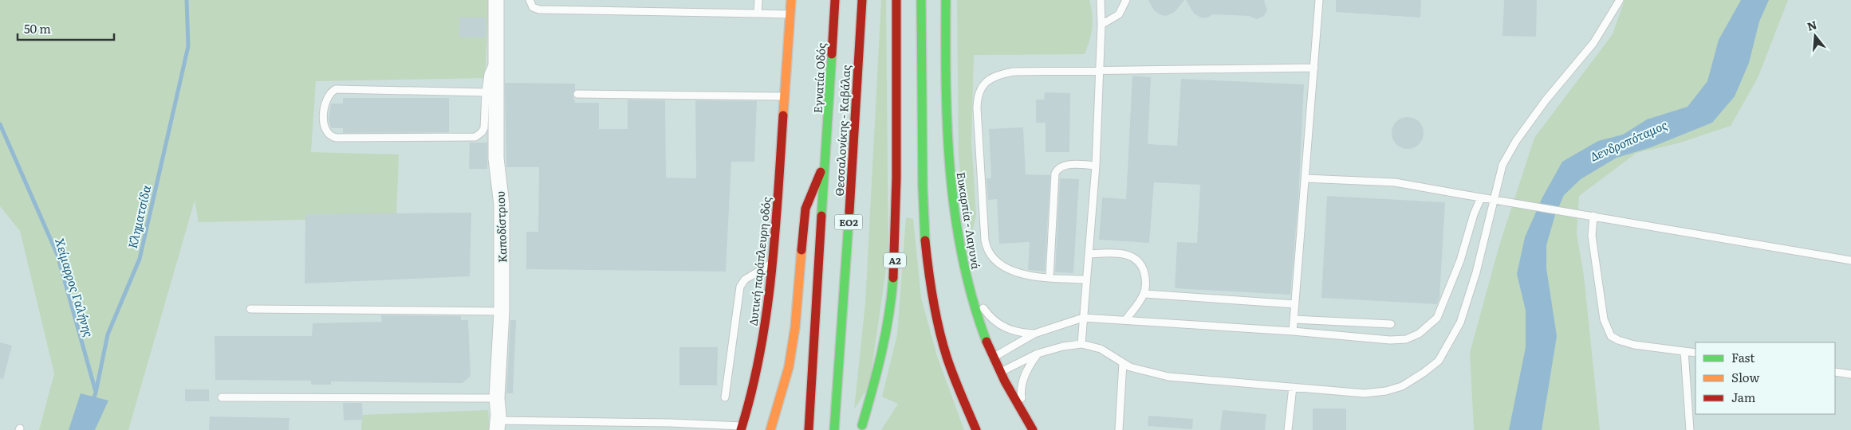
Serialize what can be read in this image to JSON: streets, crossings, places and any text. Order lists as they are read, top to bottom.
{
  "streets": {
    "main road": [
      "Εγνατία Οδός",
      "Θεσσαλονίκης - Καβάλας",
      "Ευκαρπία - Λαγυνά",
      "ΕΟ2",
      "Α2",
      "Δυτική παράπλευρη οδός"
    ],
    "street": ["Καποδίστριου"]
  },
  "crossings": [
    ["Εγνατία Οδός", "Θεσσαλονίκης - Καβάλας"]
  ],
  "water": ["Δενδροπόταμος", "Κληματσίδα", "Χείμαρρος Γαλήνης"],
  "legend": ["Fast", "Slow", "Jam"],
  "scale_bar": "50 m",
  "north": "top"
}
